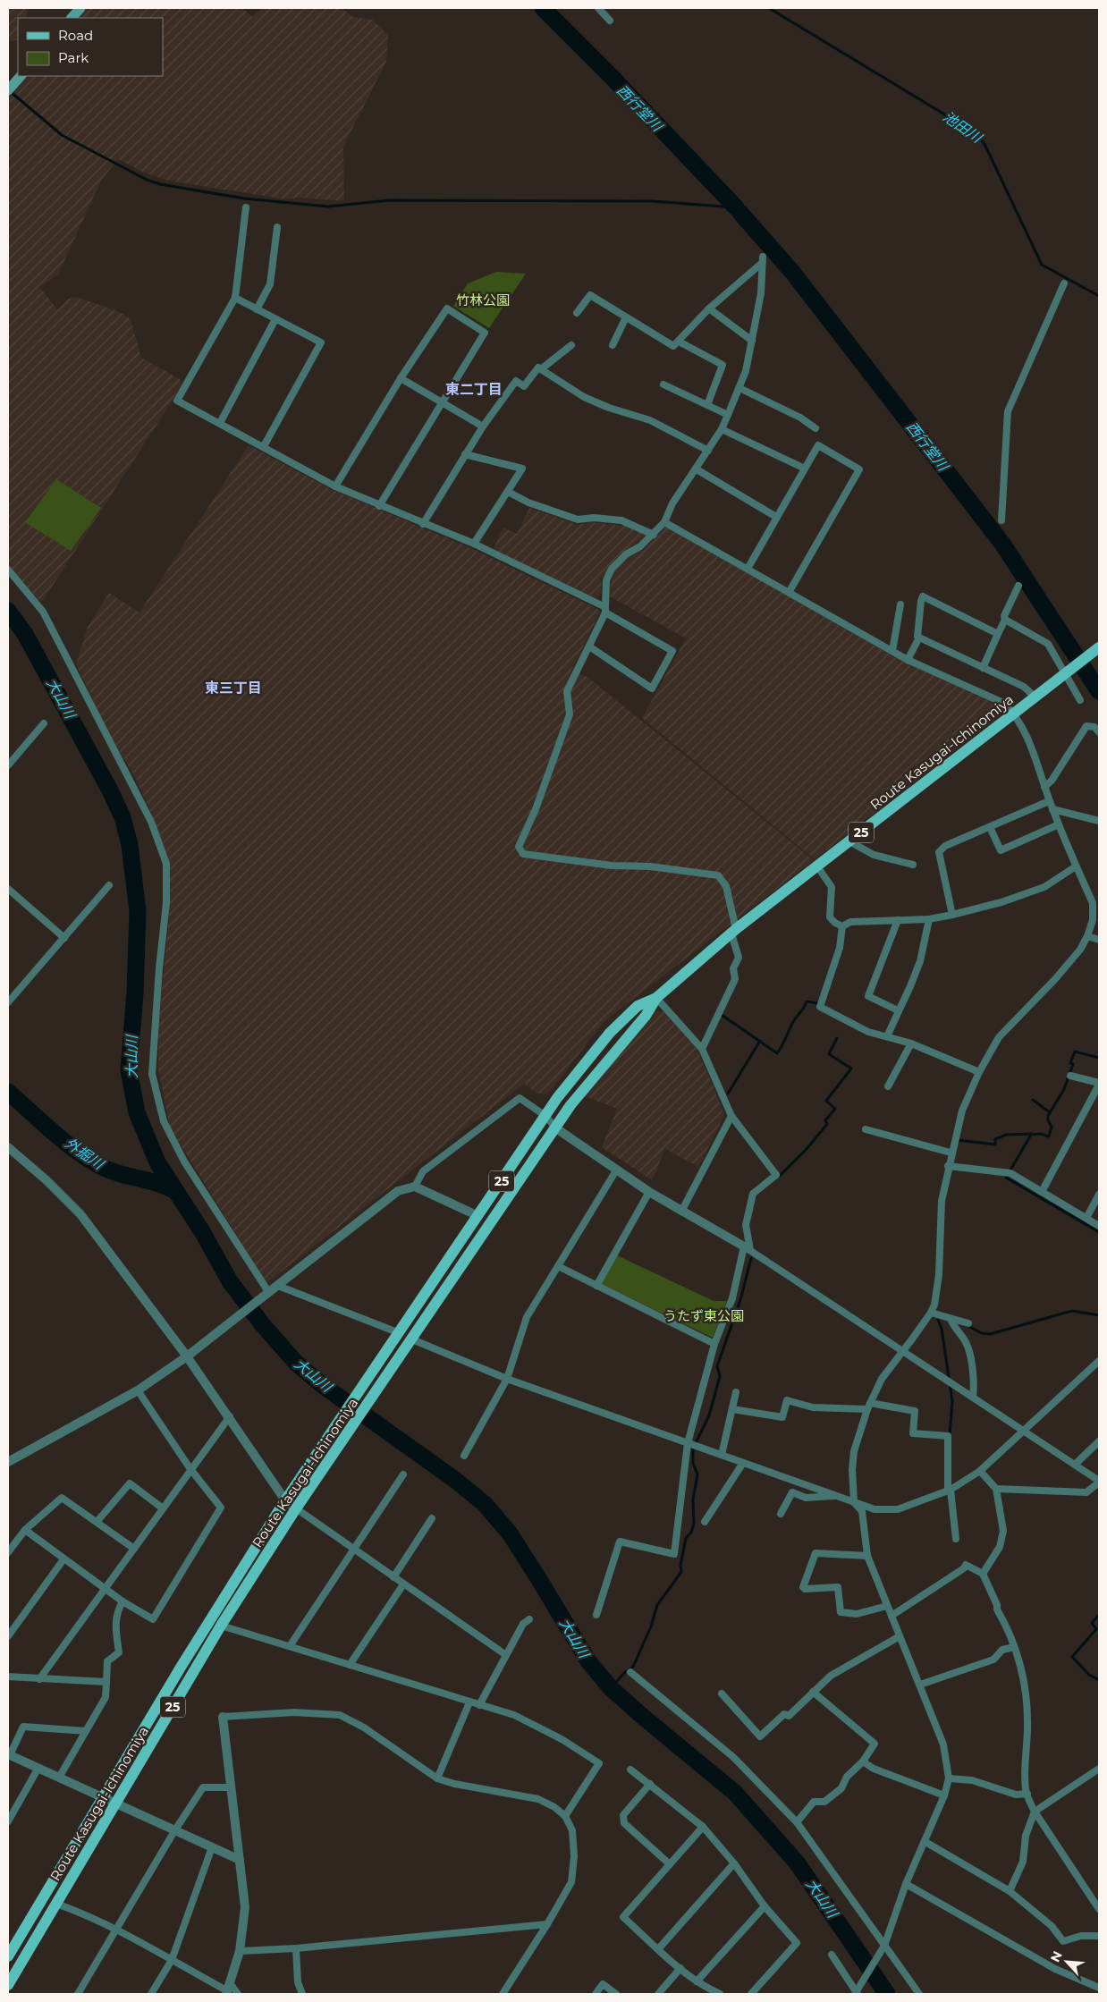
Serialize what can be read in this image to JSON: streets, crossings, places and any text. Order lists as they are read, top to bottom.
{
  "streets": {
    "main road": ["Route Kasugai-Ichinomiya", "25"]
  },
  "districts": ["東二丁目", "東三丁目"],
  "water": [
    "西行堂川",
    "池田川",
    "大山川",
    "外掘川"
  ],
  "parks": ["竹林公園", "うたず東公園"],
  "legend": ["Road", "Park"],
  "north": "top left"
}
